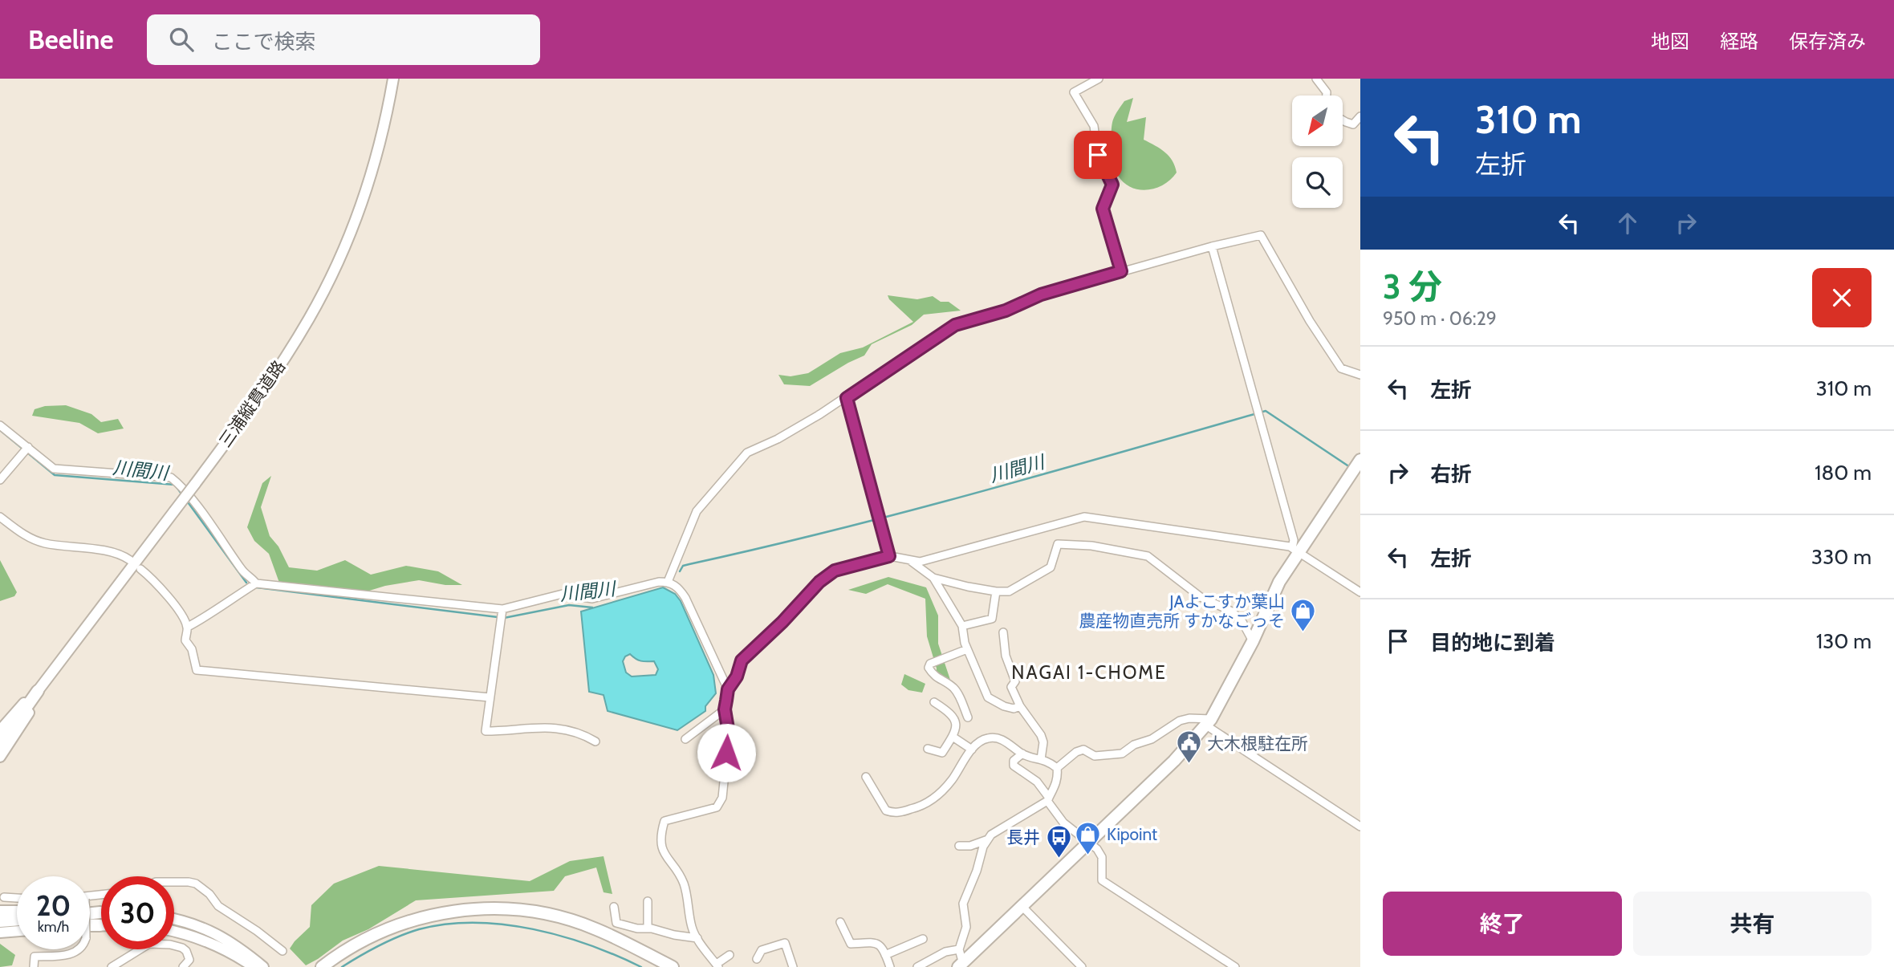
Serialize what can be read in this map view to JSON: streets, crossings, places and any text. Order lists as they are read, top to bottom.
{
  "streets": {
    "main road": ["三浦縦貫道路"]
  },
  "districts": ["NAGAI 1-CHOME"],
  "water": ["川間川"],
  "places": {
    "shop": ["JAよこすか葉山 農産物直売所 すかなごっそ", "Kipoint"],
    "public building": ["大木根駐在所"],
    "bus stop": ["長井"]
  },
  "north": "bottom left",
  "page": {
    "header": "Beeline",
    "search": "ここで検索",
    "nav": ["地図", "経路", "保存済み"],
    "turn": ["310 m", "左折"],
    "heading": ["3 分", "950 m · 06:29"],
    "list": [
      {
        "name": "左折",
        "value": "310 m"
      },
      {
        "name": "右折",
        "value": "180 m"
      },
      {
        "name": "左折",
        "value": "330 m"
      },
      {
        "name": "目的地に到着",
        "value": "130 m"
      }
    ],
    "speed": "20 km/h",
    "limit": "30",
    "buttons": ["終了", "共有"]
  }
}
